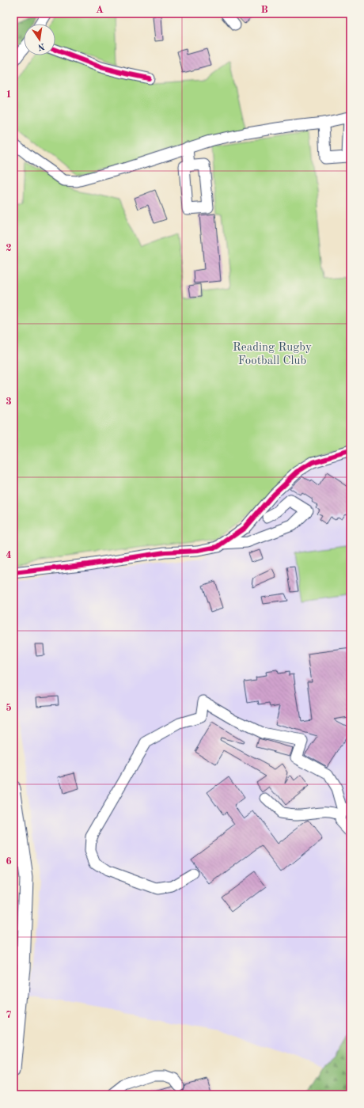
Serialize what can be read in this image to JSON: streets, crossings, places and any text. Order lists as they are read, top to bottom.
{
  "parks": ["Reading Rugby Football Club"],
  "north": "bottom",
  "grid": {
    "columns": ["A", "B"],
    "rows": [
      "1",
      "2",
      "3",
      "4",
      "5",
      "6",
      "7"
    ]
  }
}
